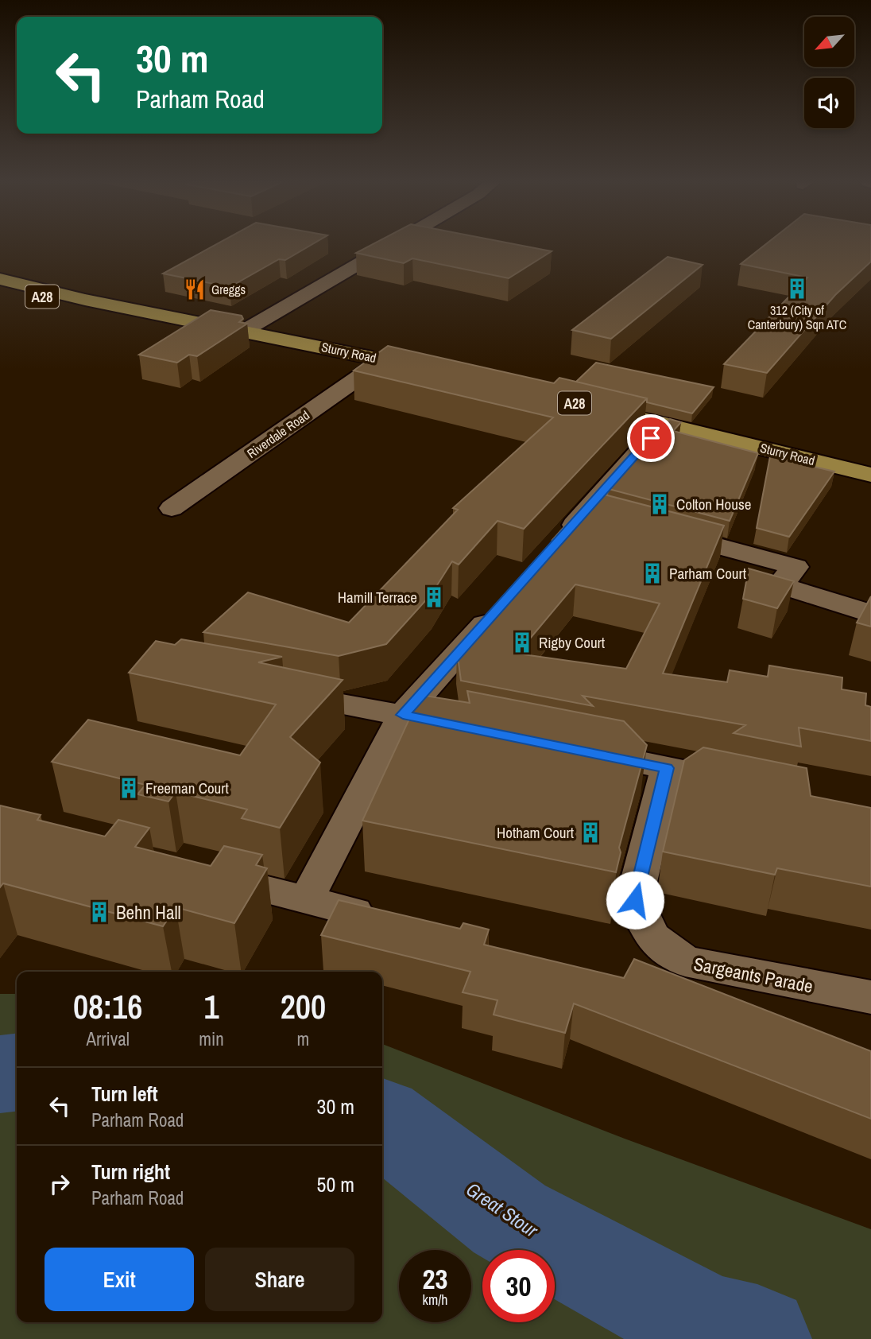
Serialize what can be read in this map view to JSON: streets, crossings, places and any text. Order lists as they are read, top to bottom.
{
  "streets": {
    "highway": ["A28", "Sturry Road"],
    "street": ["Riverdale Road", "Sargeants Parade"]
  },
  "crossings": [
    ["Sturry Road", "Riverdale Road"]
  ],
  "water": ["Great Stour"],
  "places": {
    "building": [
      "312 (City of Canterbury) Sqn ATC",
      "Colton House",
      "Parham Court",
      "Hamill Terrace",
      "Rigby Court",
      "Freeman Court",
      "Hotham Court",
      "Behn Hall"
    ],
    "restaurant": ["Greggs"]
  },
  "north": "bottom left",
  "page": {
    "turn": ["30 m", "Parham Road"],
    "eta": [
      "08:16",
      "Arrival",
      "1",
      "min",
      "200",
      "m"
    ],
    "list": [
      {
        "name": "Turn left",
        "note": "Parham Road",
        "value": "30 m"
      },
      {
        "name": "Turn right",
        "note": "Parham Road",
        "value": "50 m"
      }
    ],
    "buttons": ["Exit", "Share"],
    "speed": "23 km/h",
    "limit": "30"
  }
}
